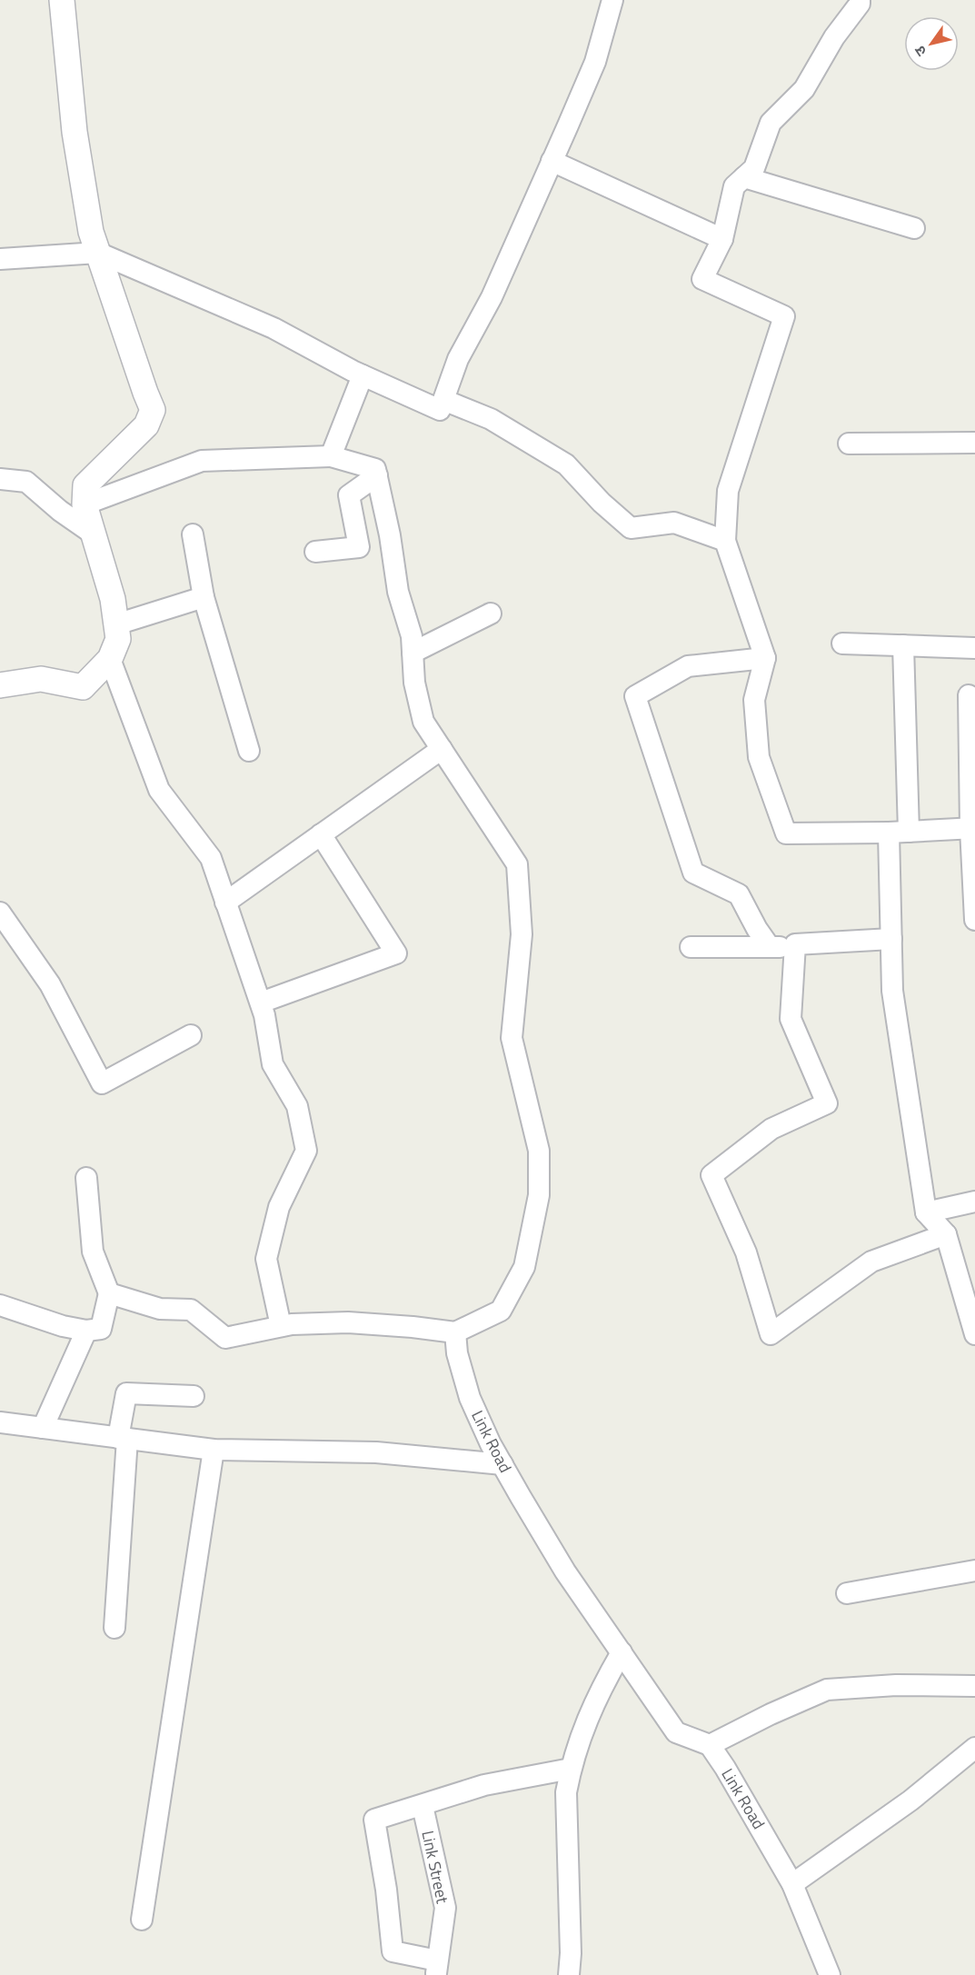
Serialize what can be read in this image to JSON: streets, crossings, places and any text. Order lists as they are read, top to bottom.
{
  "streets": {
    "street": ["Link Road", "Link Street"]
  },
  "north": "bottom left"
}
